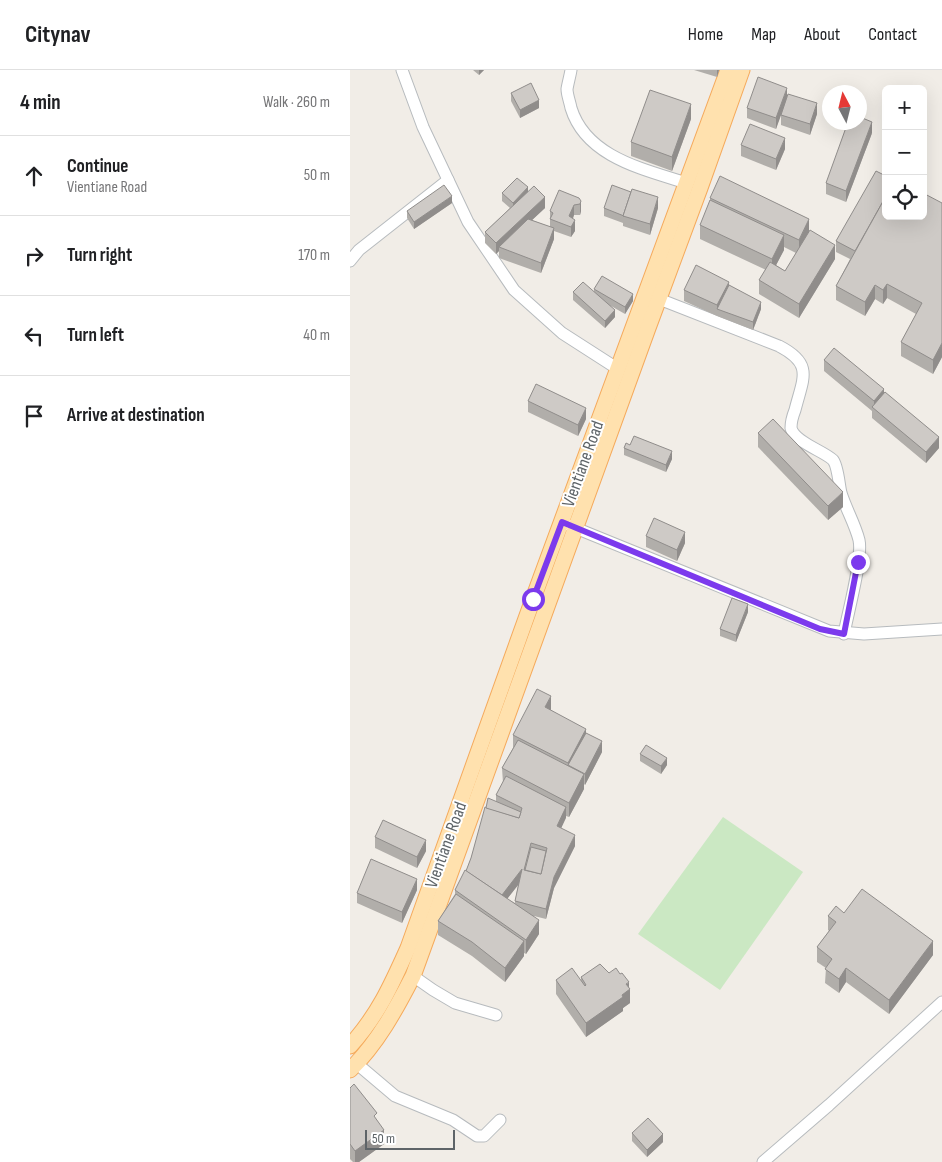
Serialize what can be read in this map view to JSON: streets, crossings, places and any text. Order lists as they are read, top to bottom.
{
  "streets": {
    "main road": ["Vientiane Road"]
  },
  "scale_bar": "50 m",
  "north": "top",
  "page": {
    "header": "Citynav",
    "nav": [
      "Home",
      "Map",
      "About",
      "Contact"
    ],
    "heading": ["4 min", "Walk · 260 m"],
    "map_buttons": ["+", "−"],
    "list": [
      ["Continue", "Vientiane Road", "50 m"],
      ["Turn right", "170 m"],
      ["Turn left", "40 m"],
      "Arrive at destination"
    ],
    "scale": "50 m"
  }
}
